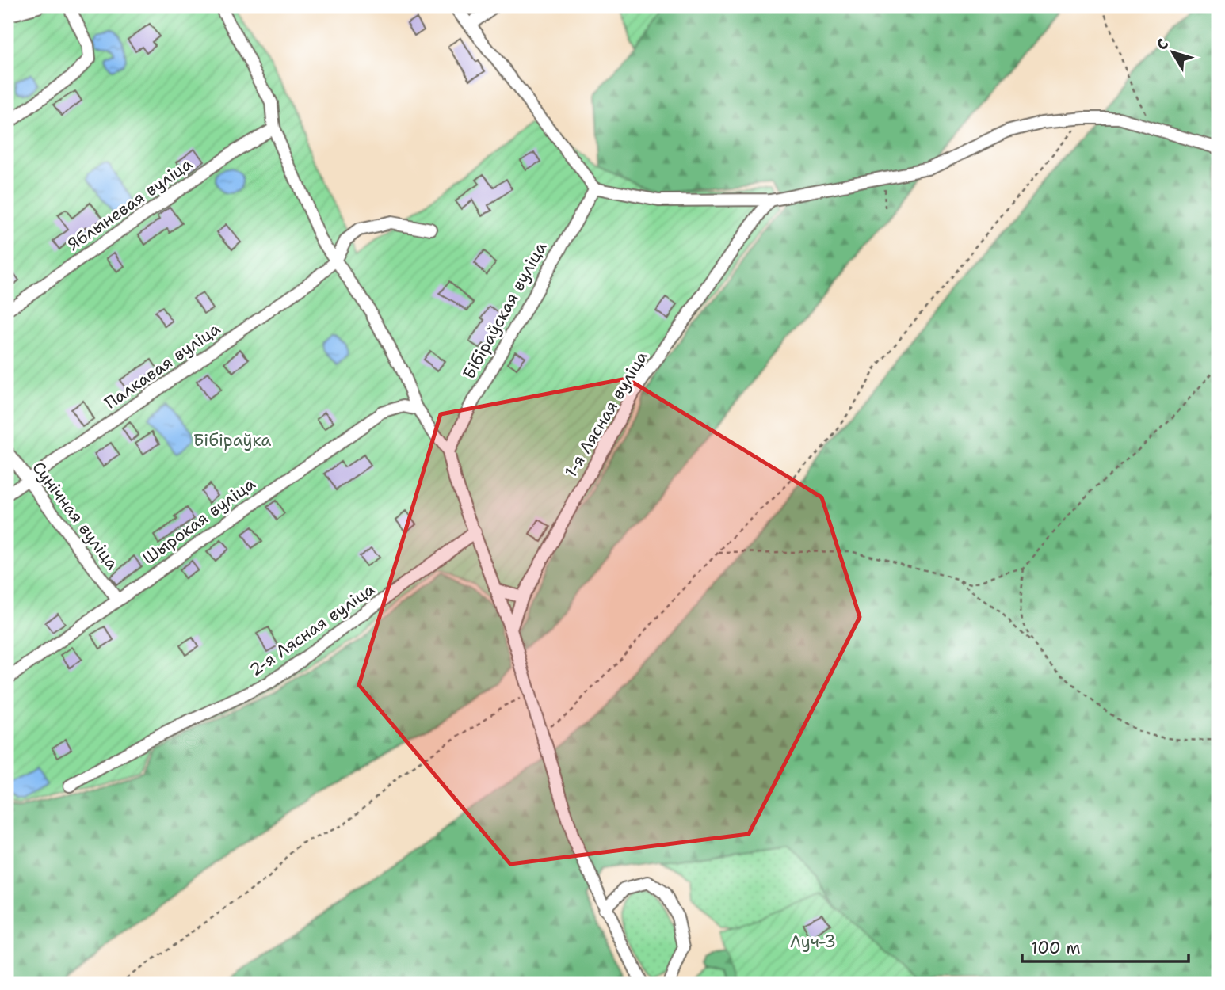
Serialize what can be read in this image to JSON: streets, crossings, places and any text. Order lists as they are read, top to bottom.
{
  "streets": {
    "street": [
      "Яблыневая вуліца",
      "Бібіраўская вуліца",
      "Палкавая вуліца",
      "1-я Лясная вуліца",
      "Сунічная вуліца",
      "Шырокая вуліца",
      "2-я Лясная вуліца"
    ]
  },
  "crossings": [
    ["Палкавая вуліца", "Сунічная вуліца"],
    ["Сунічная вуліца", "Шырокая вуліца"]
  ],
  "parks": ["Бібіраўка", "Луч-3"],
  "scale_bar": "100 m",
  "north": "top left"
}
